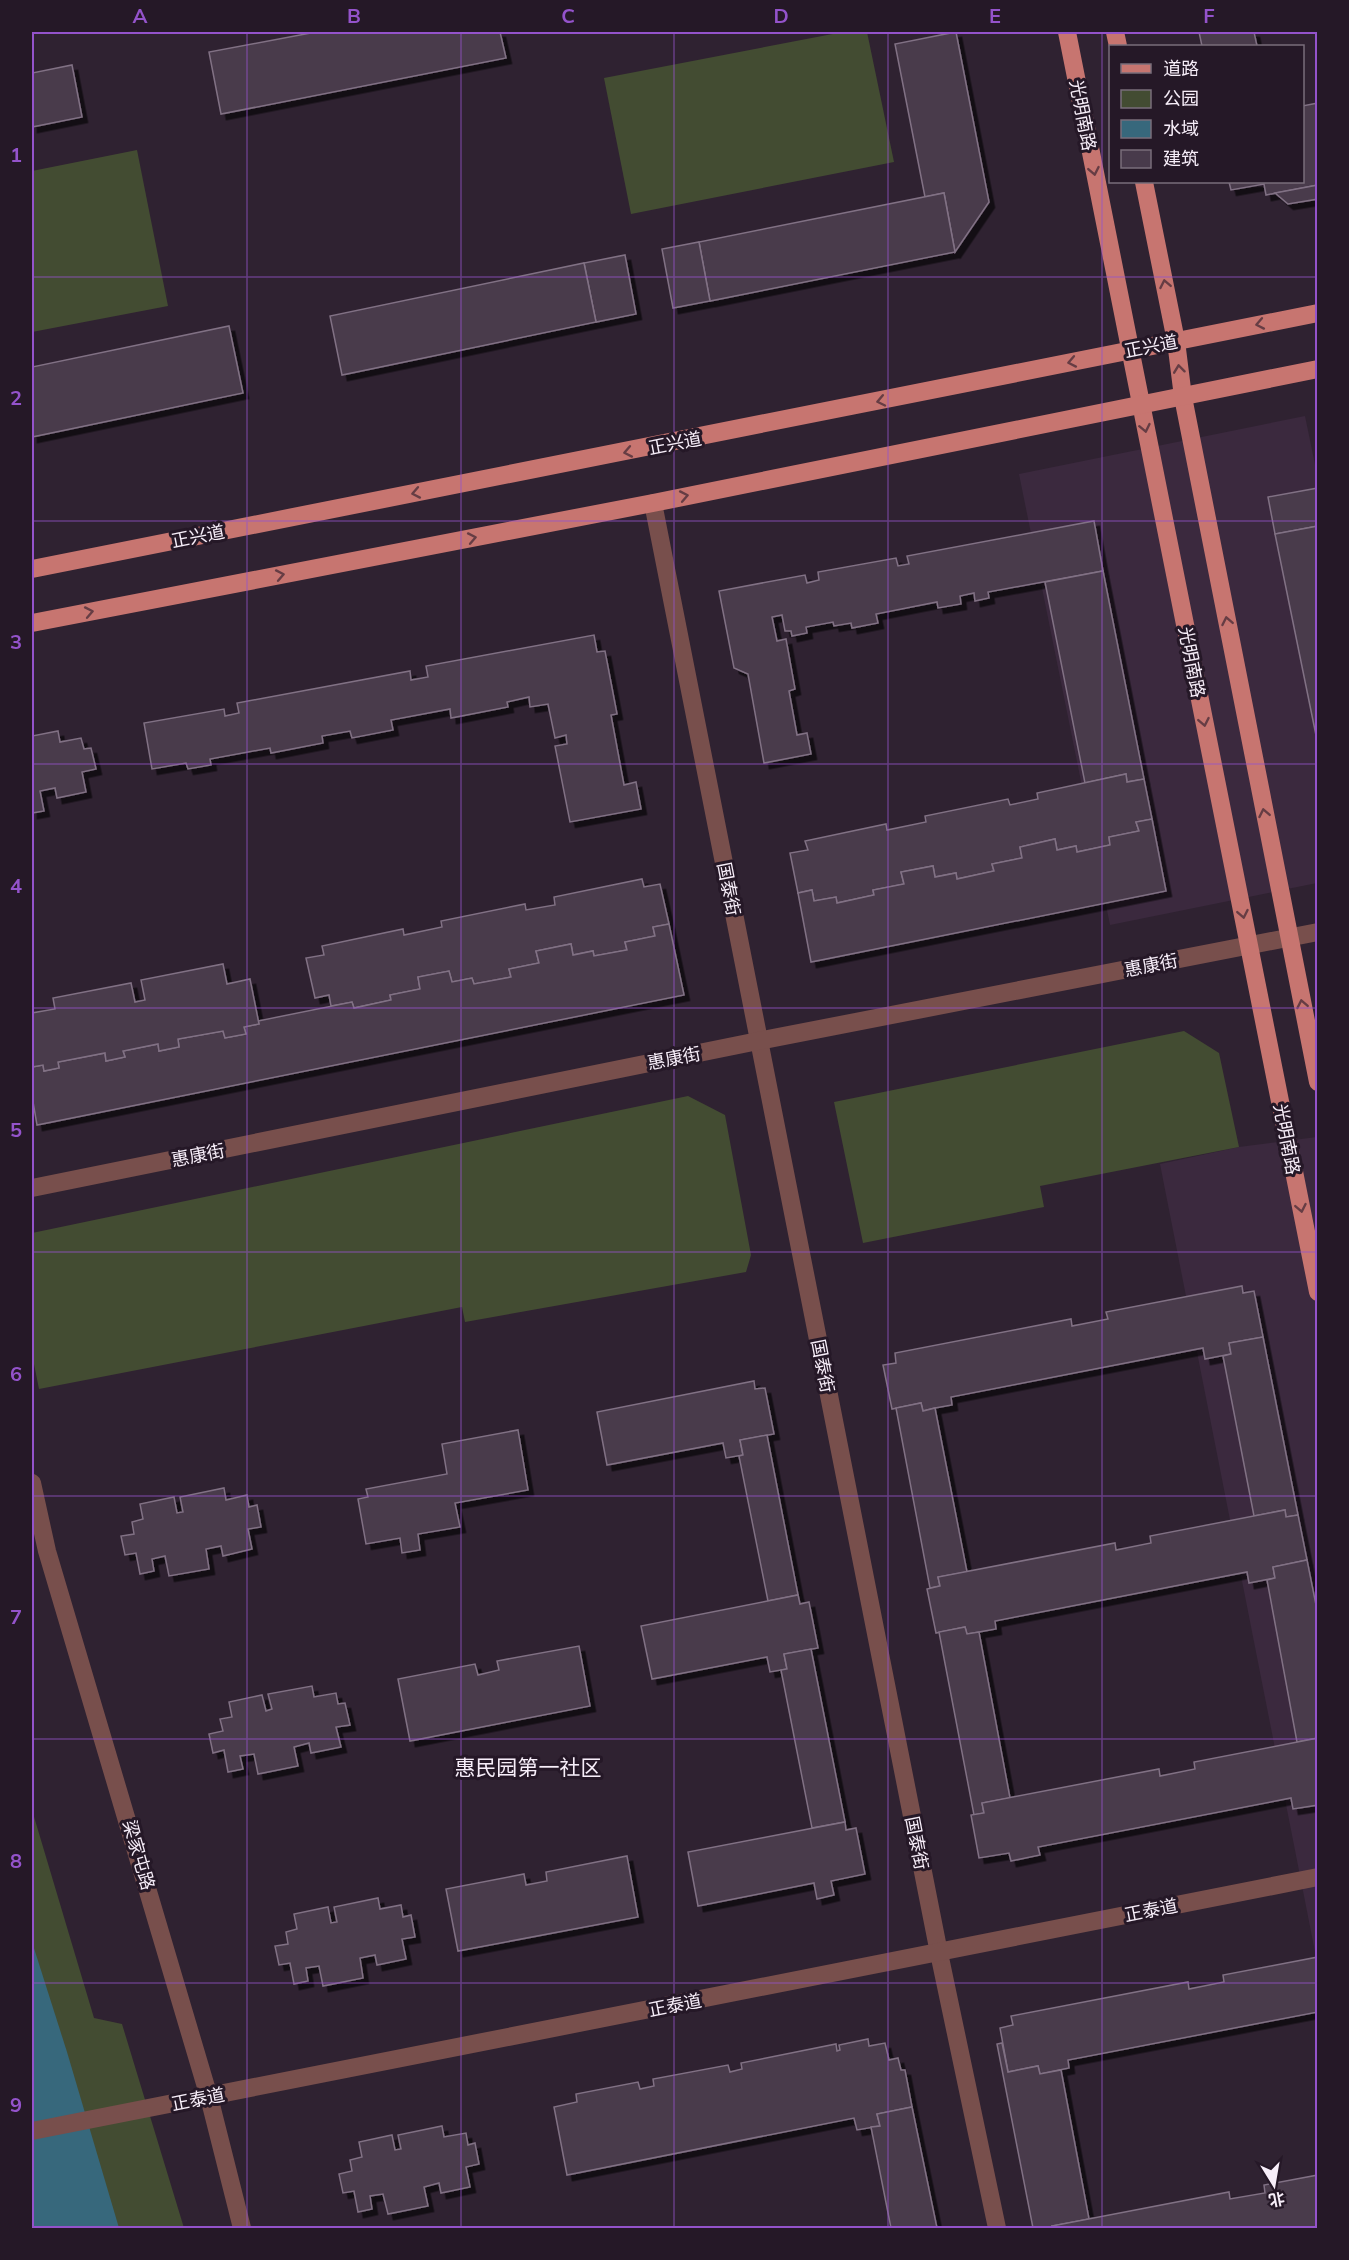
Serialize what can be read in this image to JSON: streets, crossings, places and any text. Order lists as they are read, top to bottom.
{
  "streets": {
    "main road": ["光明南路", "正兴道"],
    "street": [
      "国泰街",
      "惠康街",
      "梁家屯路",
      "正泰道"
    ]
  },
  "crossings": [
    ["光明南路", "正兴道"],
    ["光明南路", "惠康街"],
    ["国泰街", "惠康街"],
    ["国泰街", "正泰道"],
    ["梁家屯路", "正泰道"]
  ],
  "districts": ["惠民园第一社区"],
  "legend": [
    "道路",
    "公园",
    "水域",
    "建筑"
  ],
  "north": "bottom",
  "grid": {
    "columns": [
      "A",
      "B",
      "C",
      "D",
      "E",
      "F"
    ],
    "rows": [
      "1",
      "2",
      "3",
      "4",
      "5",
      "6",
      "7",
      "8",
      "9"
    ]
  }
}
